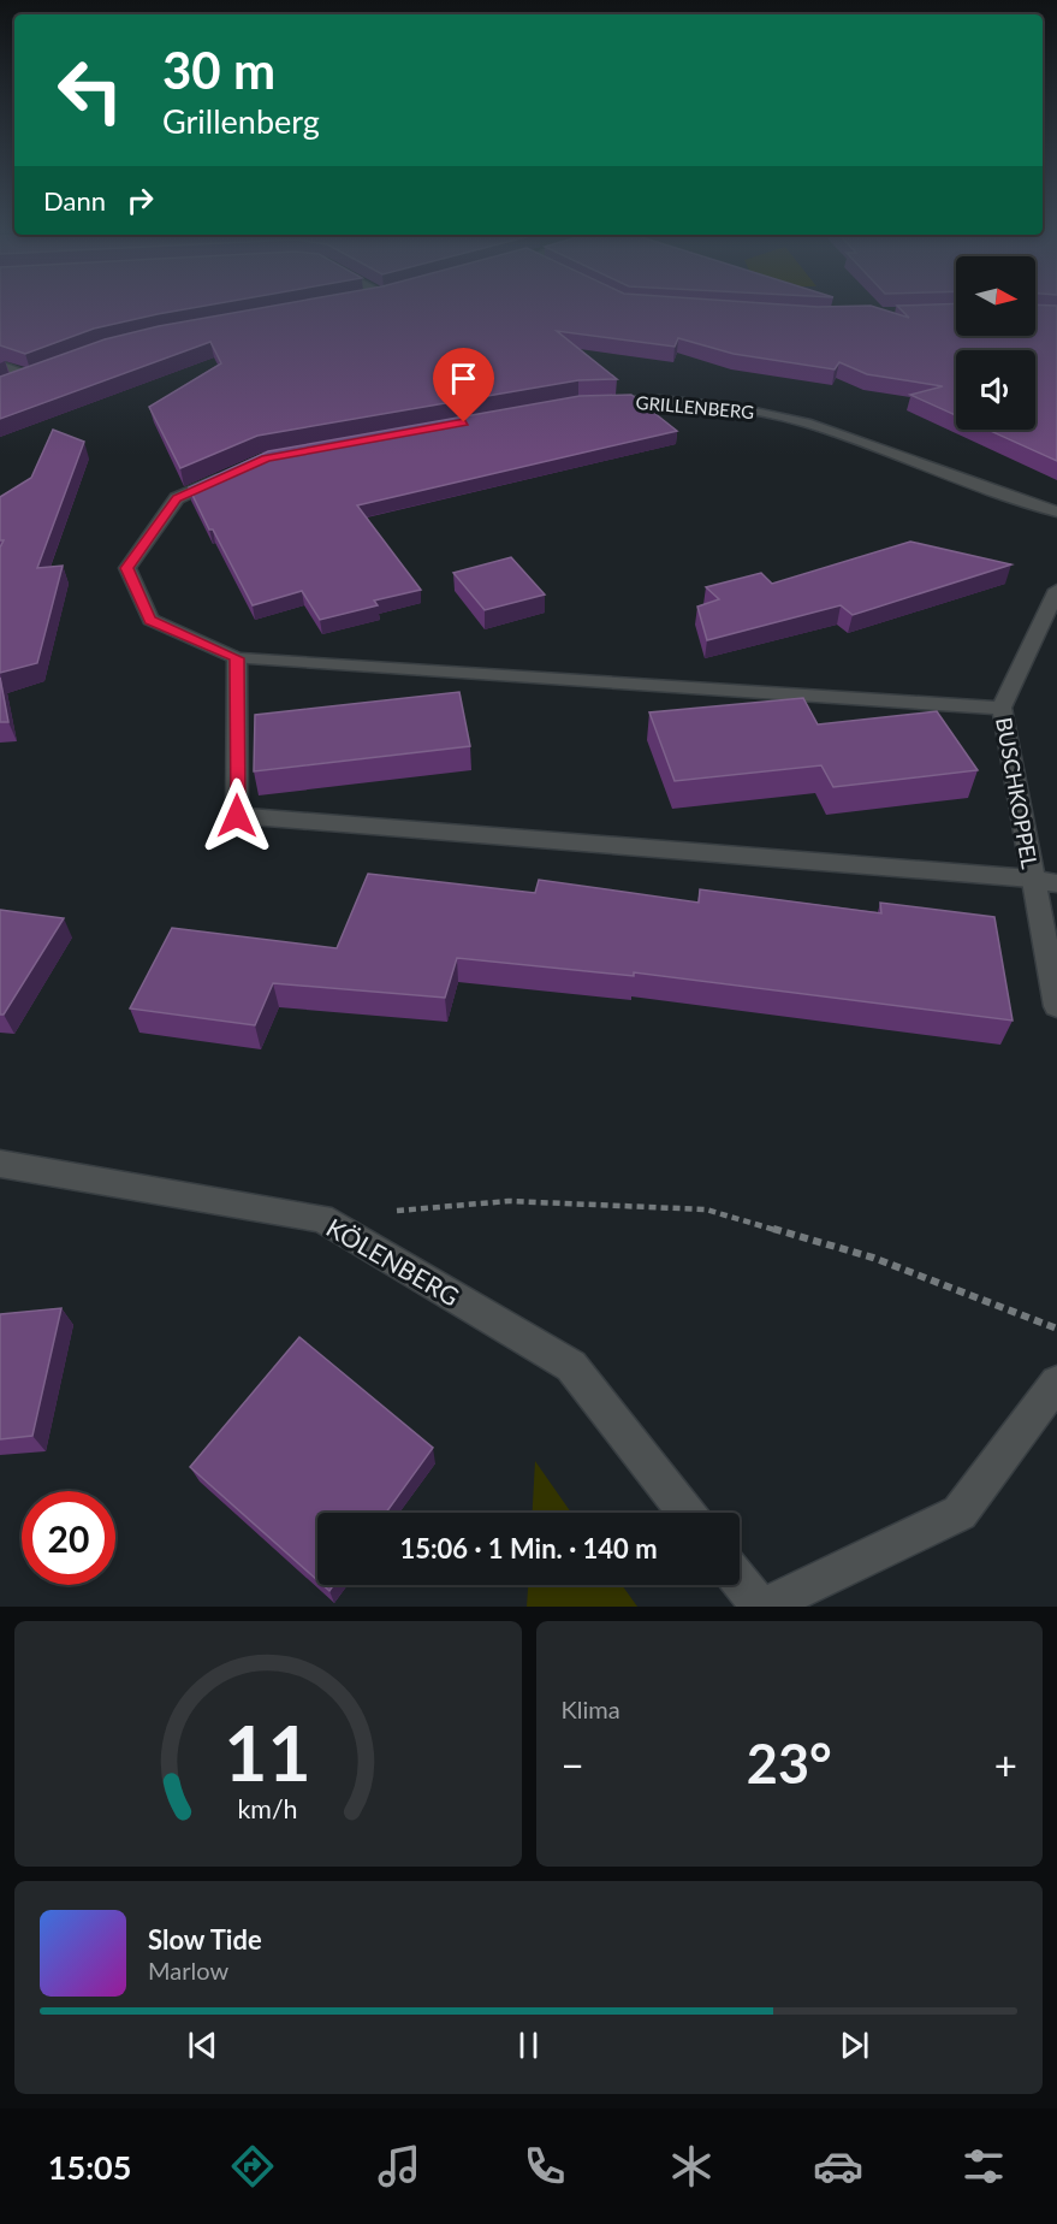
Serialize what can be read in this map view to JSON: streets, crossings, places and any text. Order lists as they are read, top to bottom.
{
  "streets": {
    "street": ["GRILLENBERG", "BUSCHKOPPEL", "KÖLENBERG"]
  },
  "north": "right",
  "page": {
    "turn": ["30 m", "Grillenberg"],
    "then": "Dann",
    "limit": "20",
    "trip": "15:06 · 1 Min. · 140 m",
    "tile": "Klima",
    "heat": ["−", "23°", "+"],
    "song": ["Slow Tide", "Marlow"],
    "tabs": "15:05",
    "gauge": ["11", "km/h"]
  }
}
